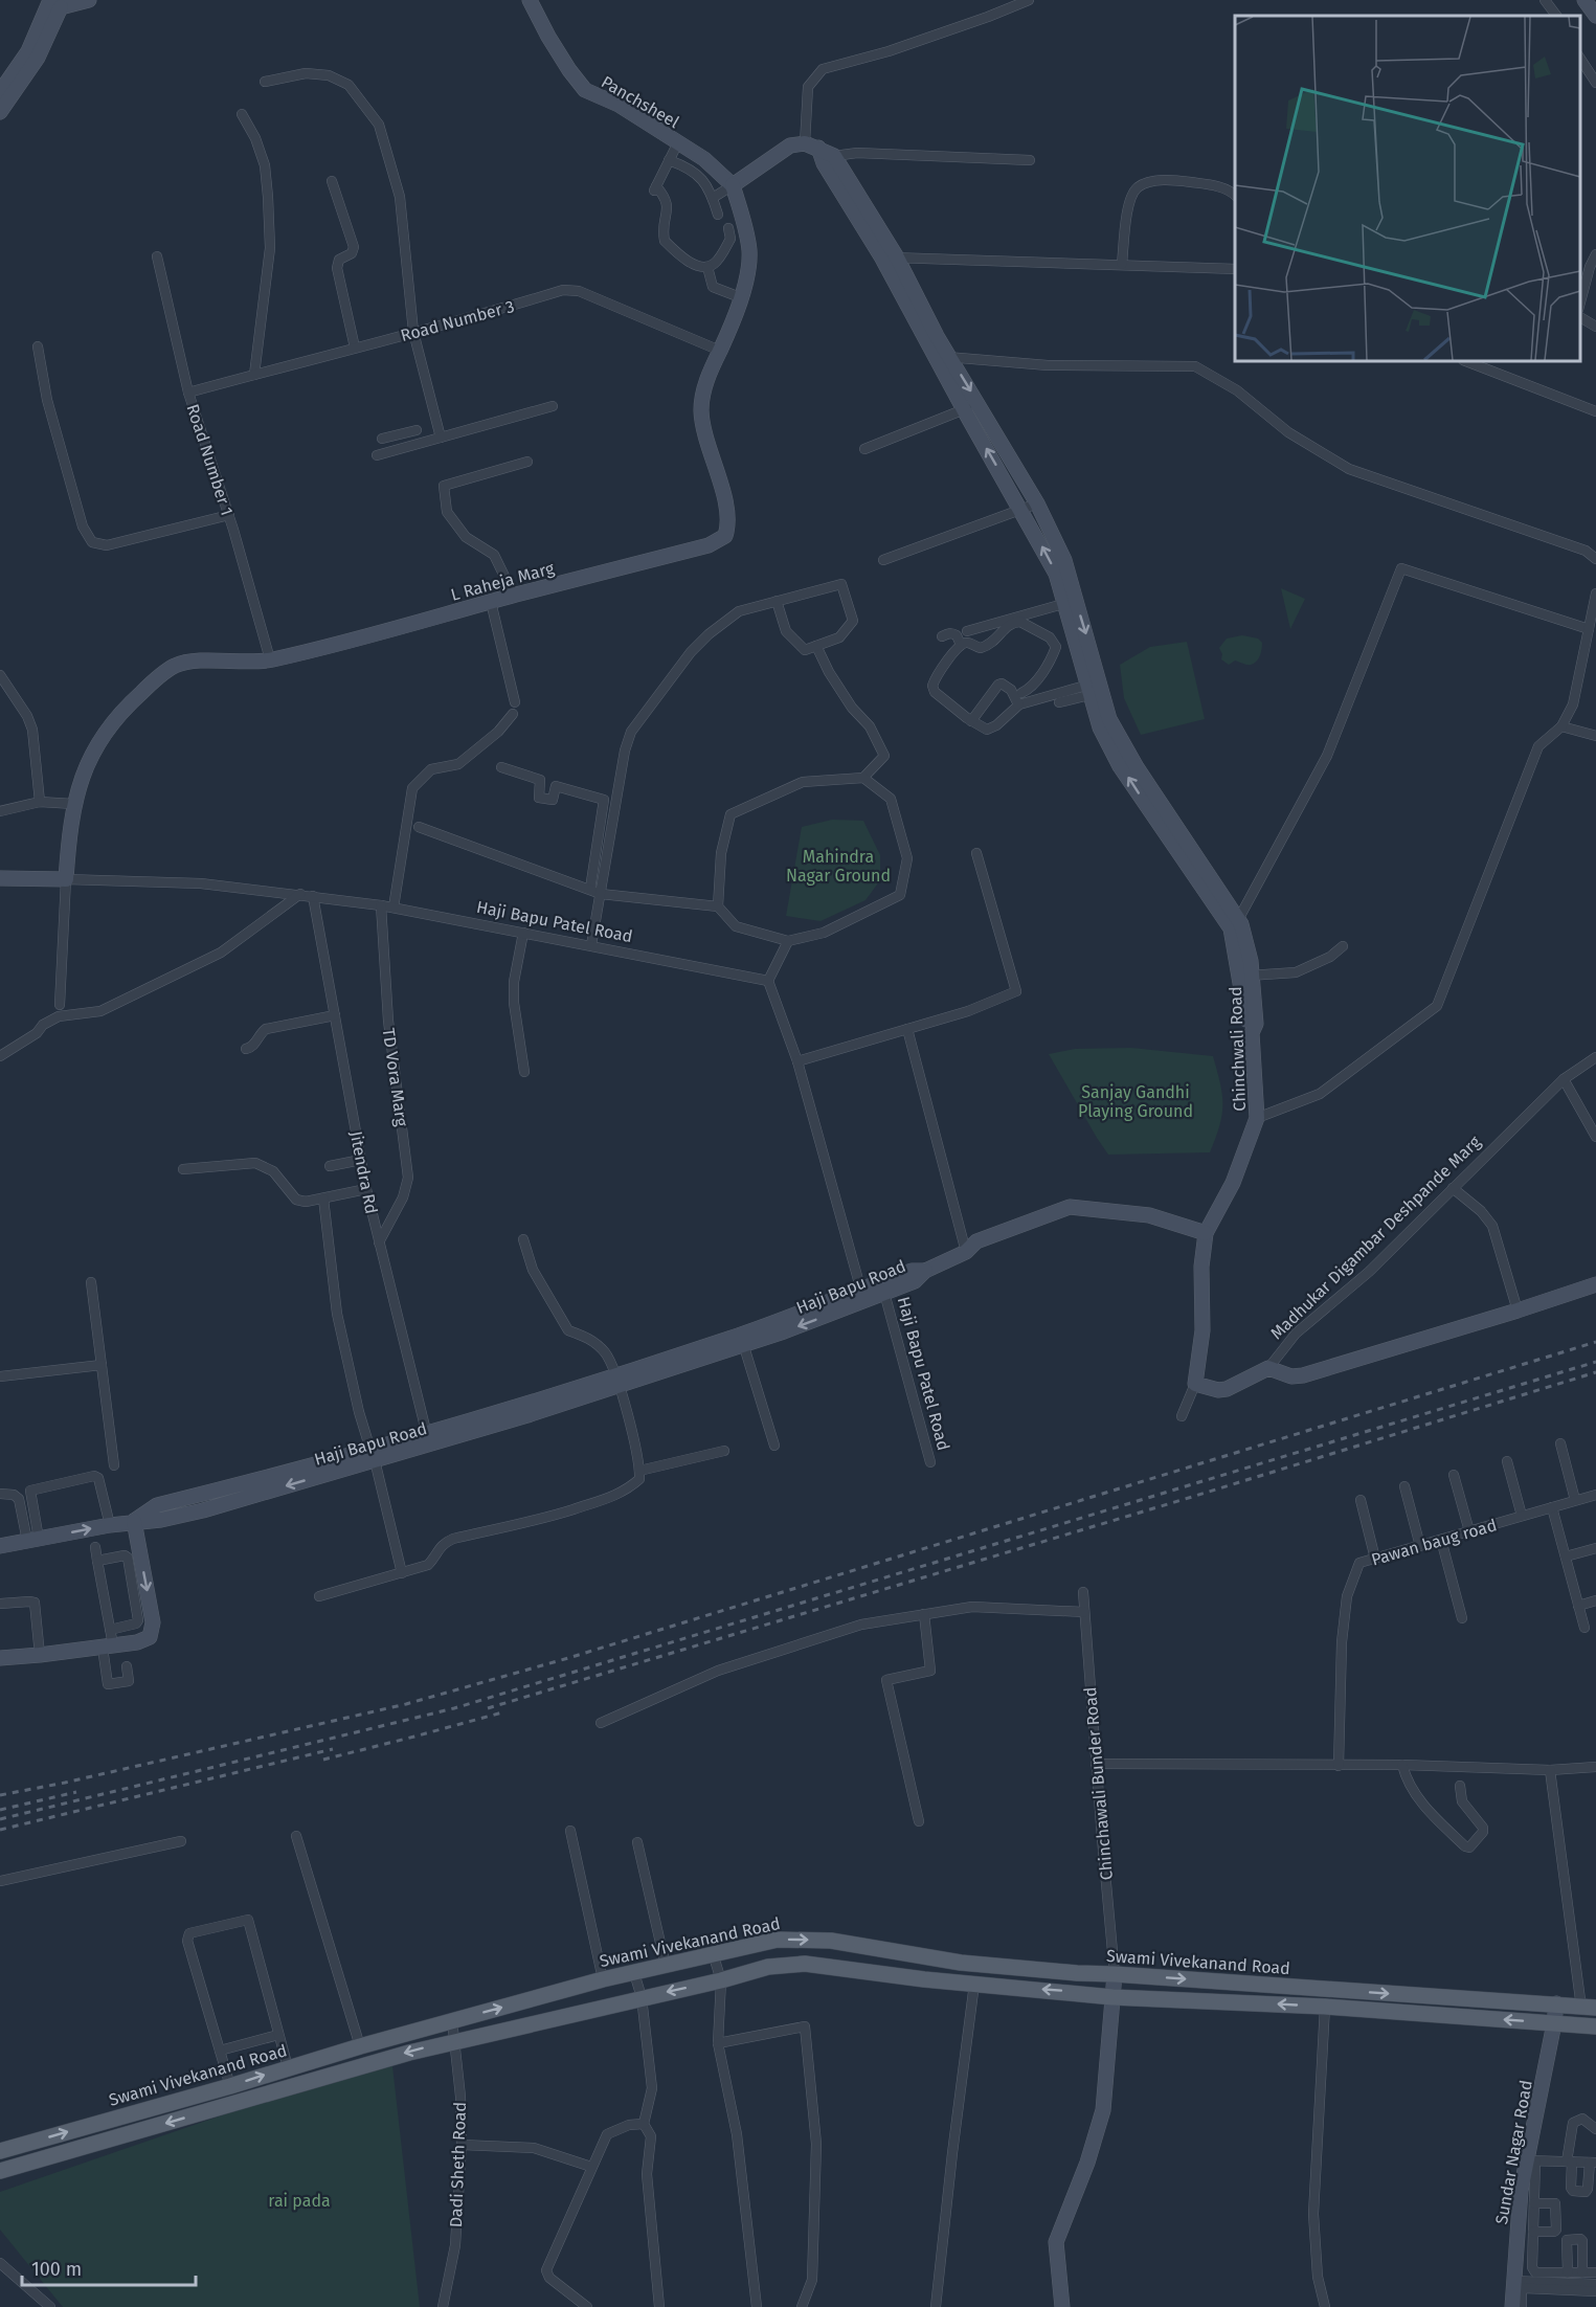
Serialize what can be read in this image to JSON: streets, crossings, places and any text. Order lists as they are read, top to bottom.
{
  "streets": {
    "main road": ["Swami Vivekanand Road"],
    "street": [
      "Panchsheel",
      "Road Number 3",
      "Road Number 1",
      "L Raheja Marg",
      "Haji Bapu Patel Road",
      "Chinchwali Road",
      "TD Vora Marg",
      "Jitendra Rd",
      "Madhukar Digambar Deshpande Marg",
      "Haji Bapu Road",
      "Pawan baug road",
      "Chinchawali Bunder Road",
      "Sundar Nagar Road",
      "Dadi Sheth Road"
    ]
  },
  "crossings": [
    ["Panchsheel", "L Raheja Marg"],
    ["Road Number 3", "Road Number 1"],
    ["Road Number 3", "L Raheja Marg"],
    ["Road Number 1", "L Raheja Marg"],
    ["L Raheja Marg", "Haji Bapu Patel Road"],
    ["Haji Bapu Patel Road", "TD Vora Marg"],
    ["Haji Bapu Patel Road", "Jitendra Rd"],
    ["Haji Bapu Patel Road", "Haji Bapu Road"],
    ["Chinchwali Road", "Haji Bapu Road"],
    ["TD Vora Marg", "Jitendra Rd"],
    ["Jitendra Rd", "Haji Bapu Road"],
    ["Chinchawali Bunder Road", "Swami Vivekanand Road"],
    ["Swami Vivekanand Road", "Sundar Nagar Road"],
    ["Swami Vivekanand Road", "Dadi Sheth Road"]
  ],
  "parks": ["Mahindra Nagar Ground", "Sanjay Gandhi Playing Ground", "rai pada"],
  "scale_bar": "100 m"
}
